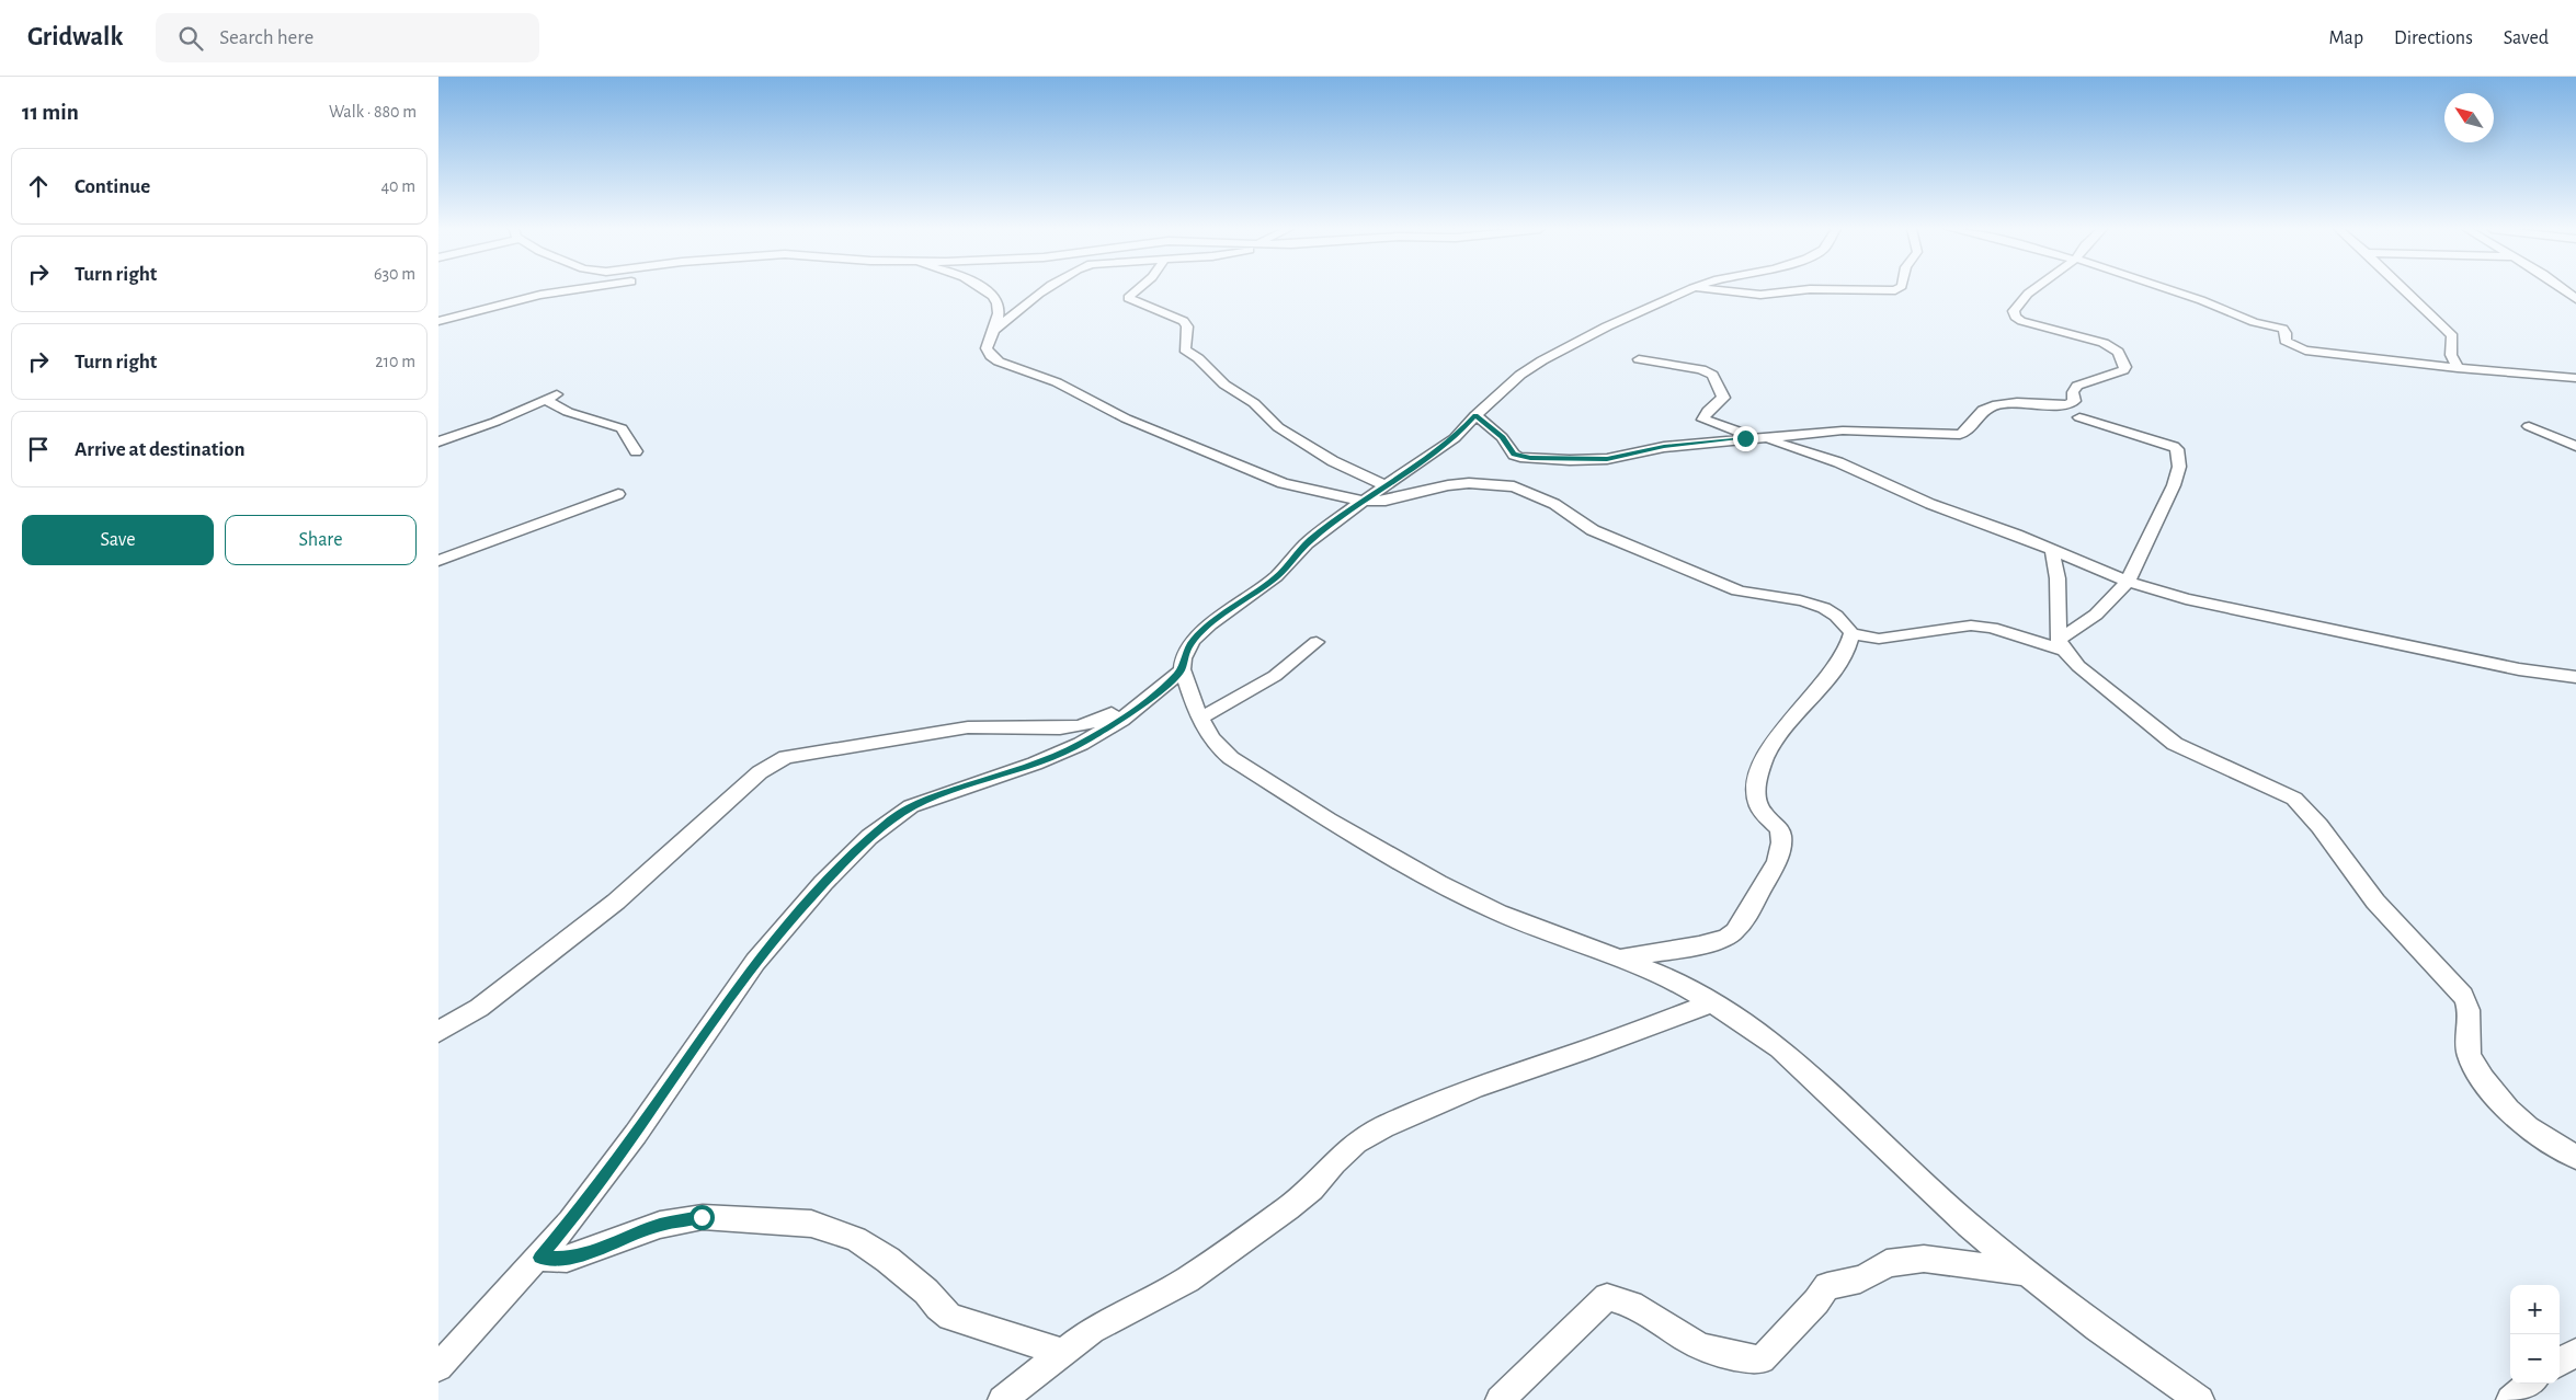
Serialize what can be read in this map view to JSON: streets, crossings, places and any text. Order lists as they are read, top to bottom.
{
  "north": "top left",
  "page": {
    "header": "Gridwalk",
    "search": "Search here",
    "nav": ["Map", "Directions", "Saved"],
    "heading": ["11 min", "Walk · 880 m"],
    "list": [
      ["Continue", "40 m"],
      ["Turn right", "630 m"],
      ["Turn right", "210 m"],
      "Arrive at destination"
    ],
    "buttons": ["Save", "Share"],
    "map_buttons": ["+", "−"]
  }
}
